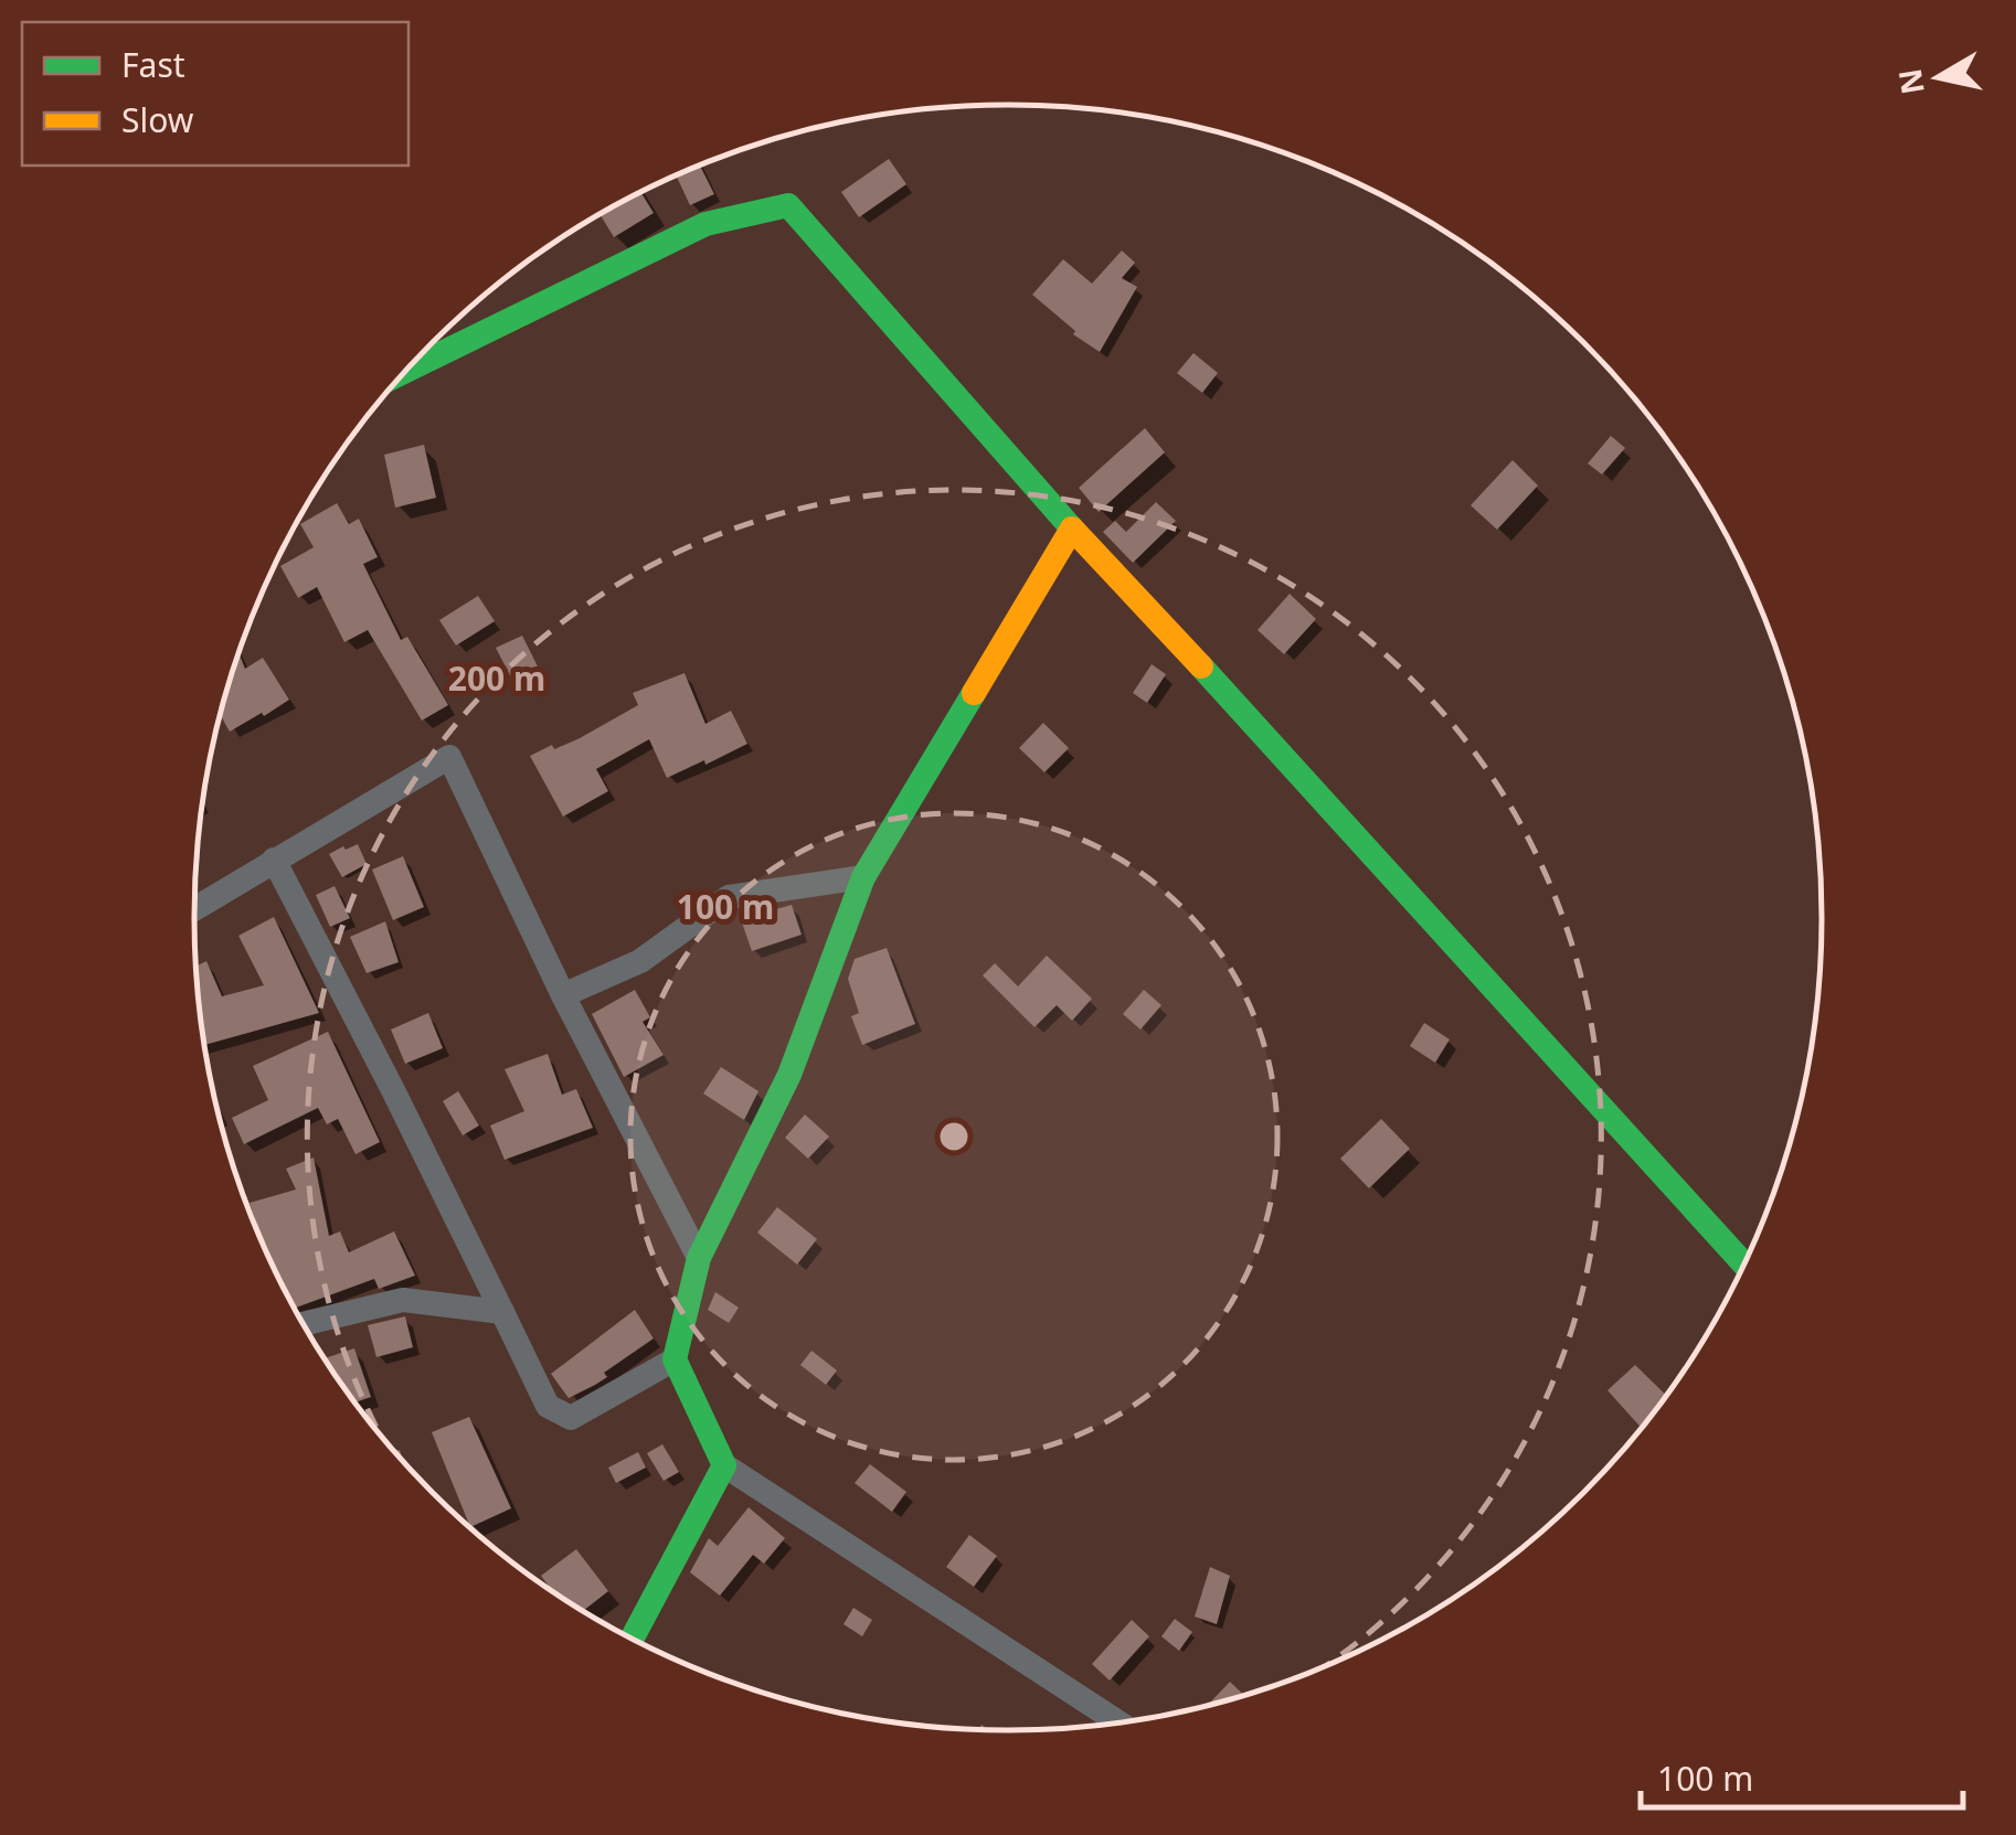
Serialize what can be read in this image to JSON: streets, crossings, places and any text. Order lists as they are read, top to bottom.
{
  "legend": ["Fast", "Slow"],
  "scale_bar": "100 m",
  "north": "left",
  "rings": ["200 m", "100 m"]
}
